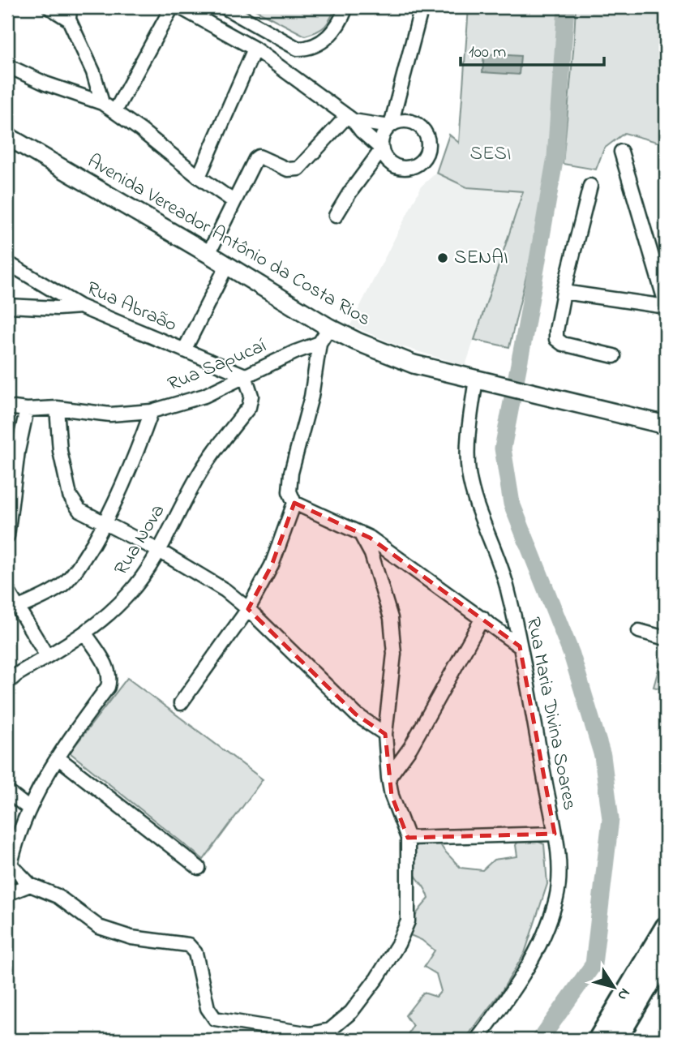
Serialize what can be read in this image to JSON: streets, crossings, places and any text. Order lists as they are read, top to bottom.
{
  "streets": {
    "main road": ["Avenida Vereador Antônio da Costa Rios"],
    "street": [
      "Rua Abraão",
      "Rua Sapucaí",
      "Rua Nova",
      "Rua Maria Divina Soares"
    ]
  },
  "crossings": [
    ["Avenida Vereador Antônio da Costa Rios", "Rua Maria Divina Soares"],
    ["Rua Abraão", "Rua Sapucaí"],
    ["Rua Abraão", "Rua Nova"],
    ["Rua Sapucaí", "Rua Nova"]
  ],
  "parks": ["SESI"],
  "places": ["SENAI"],
  "scale_bar": "100 m",
  "north": "bottom right"
}
